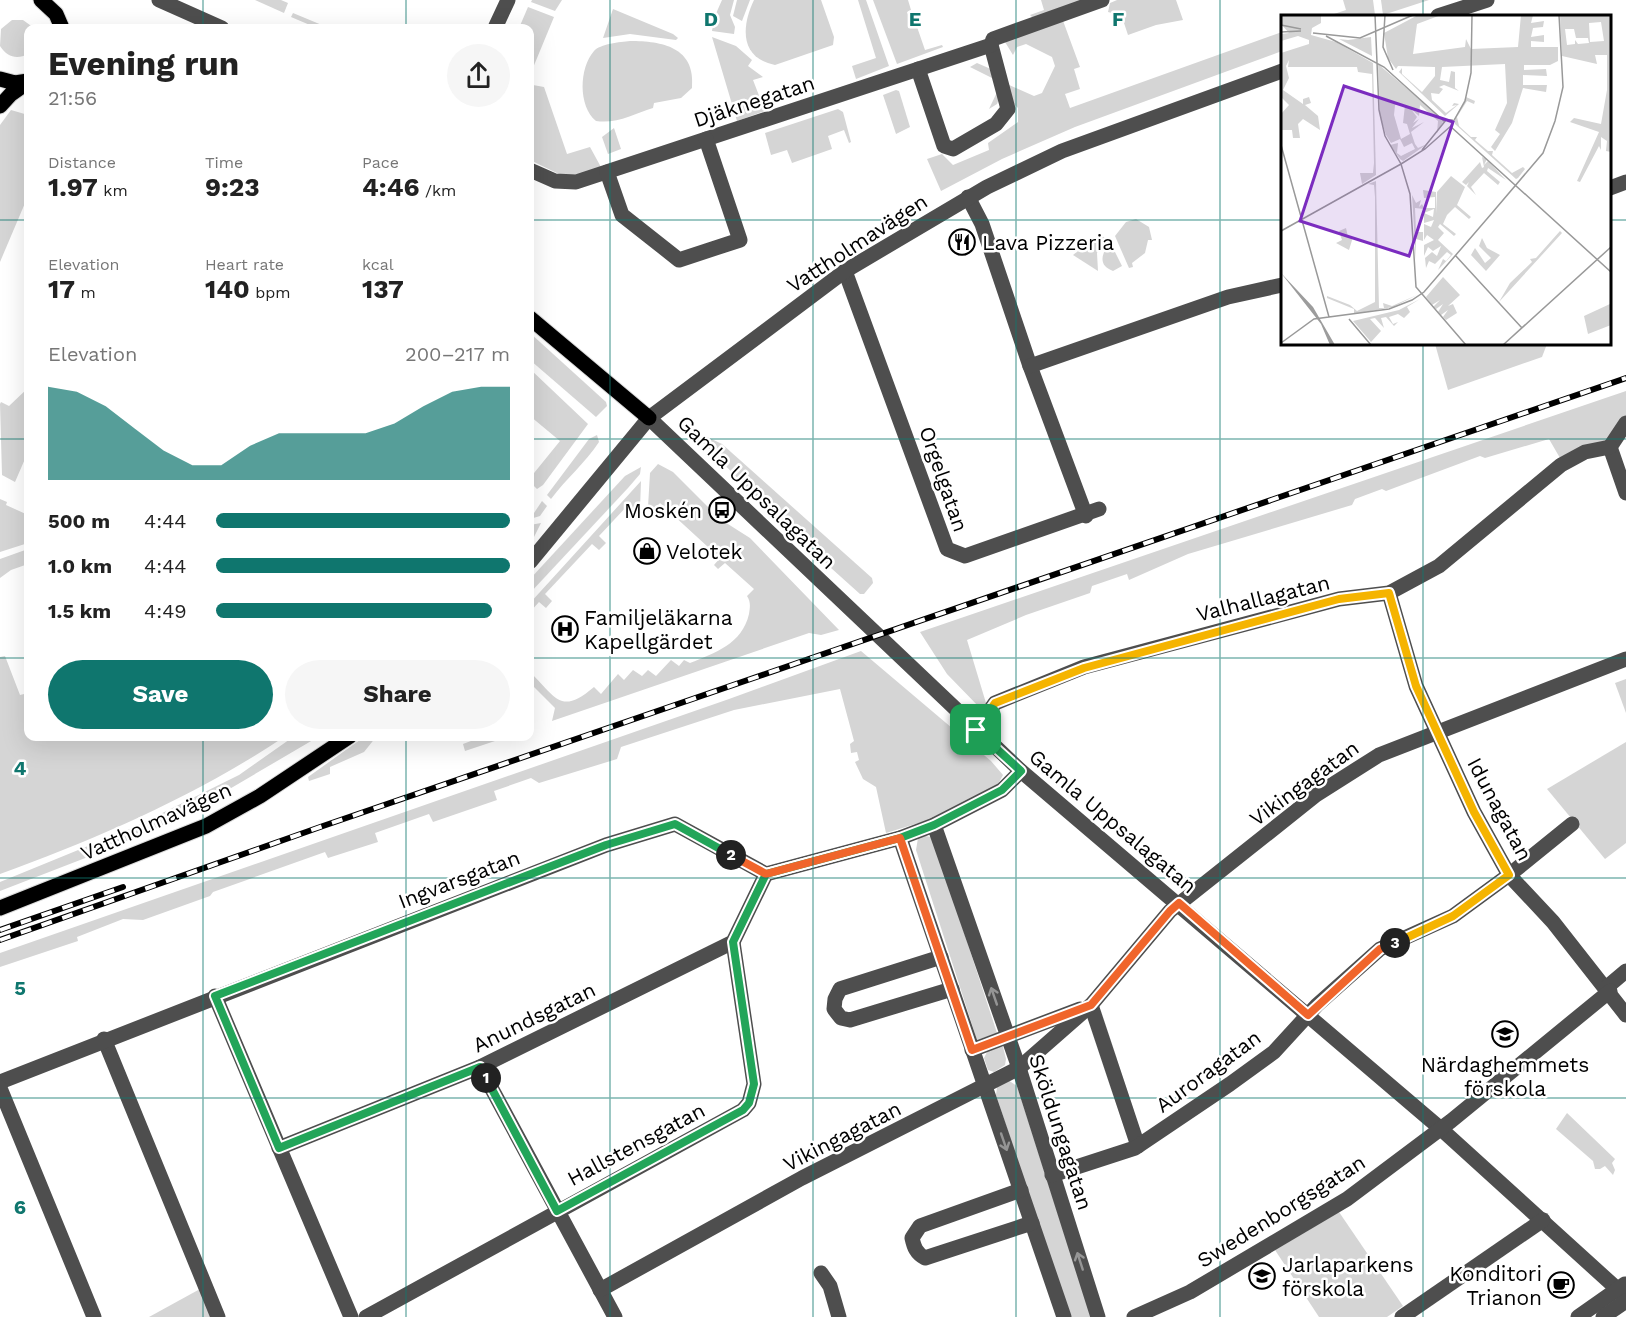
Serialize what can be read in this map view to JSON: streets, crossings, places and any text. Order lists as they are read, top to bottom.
{
  "streets": {
    "main road": ["Vattholmavägen", "Gamla Uppsalagatan"],
    "street": [
      "Djäknegatan",
      "Orgelgatan",
      "Valhallagatan",
      "Vikingagatan",
      "Idunagatan",
      "Ingvarsgatan",
      "Anundsgatan",
      "Auroragatan",
      "Sköldungagatan",
      "Hallstensgatan",
      "Swedenborgsgatan"
    ]
  },
  "crossings": [
    ["Vattholmavägen", "Orgelgatan"],
    ["Vattholmavägen", "Gamla Uppsalagatan"],
    ["Gamla Uppsalagatan", "Valhallagatan"],
    ["Gamla Uppsalagatan", "Vikingagatan"],
    ["Gamla Uppsalagatan", "Auroragatan"],
    ["Gamla Uppsalagatan", "Swedenborgsgatan"],
    ["Valhallagatan", "Idunagatan"],
    ["Vikingagatan", "Idunagatan"],
    ["Vikingagatan", "Sköldungagatan"],
    ["Idunagatan", "Auroragatan"],
    ["Idunagatan", "Swedenborgsgatan"],
    ["Anundsgatan", "Hallstensgatan"],
    ["Auroragatan", "Sköldungagatan"]
  ],
  "places": {
    "restaurant": ["Lava Pizzeria"],
    "bus stop": ["Moskén"],
    "shop": ["Velotek"],
    "hospital": ["Familjeläkarna Kapellgärdet"],
    "school or university": ["Närdaghemmets förskola", "Jarlaparkens förskola"],
    "cafe": ["Konditori Trianon"]
  },
  "page": {
    "heading": ["Evening run", "21:56"],
    "stats": [
      ["Distance", "1.97 km"],
      ["Time", "9:23"],
      ["Pace", "4:46 /km"],
      ["Elevation", "17 m"],
      ["Heart rate", "140 bpm"],
      ["kcal", "137"]
    ],
    "chart": ["Elevation", "200–217 m"],
    "list": [
      {
        "name": "500 m",
        "note": "4:44"
      },
      {
        "name": "1.0 km",
        "note": "4:44"
      },
      {
        "name": "1.5 km",
        "note": "4:49"
      }
    ],
    "buttons": ["Save", "Share"],
    "pins": ["2", "3", "1"]
  },
  "grid": {
    "columns": ["D", "E", "F"],
    "rows": ["4", "5", "6"]
  }
}
